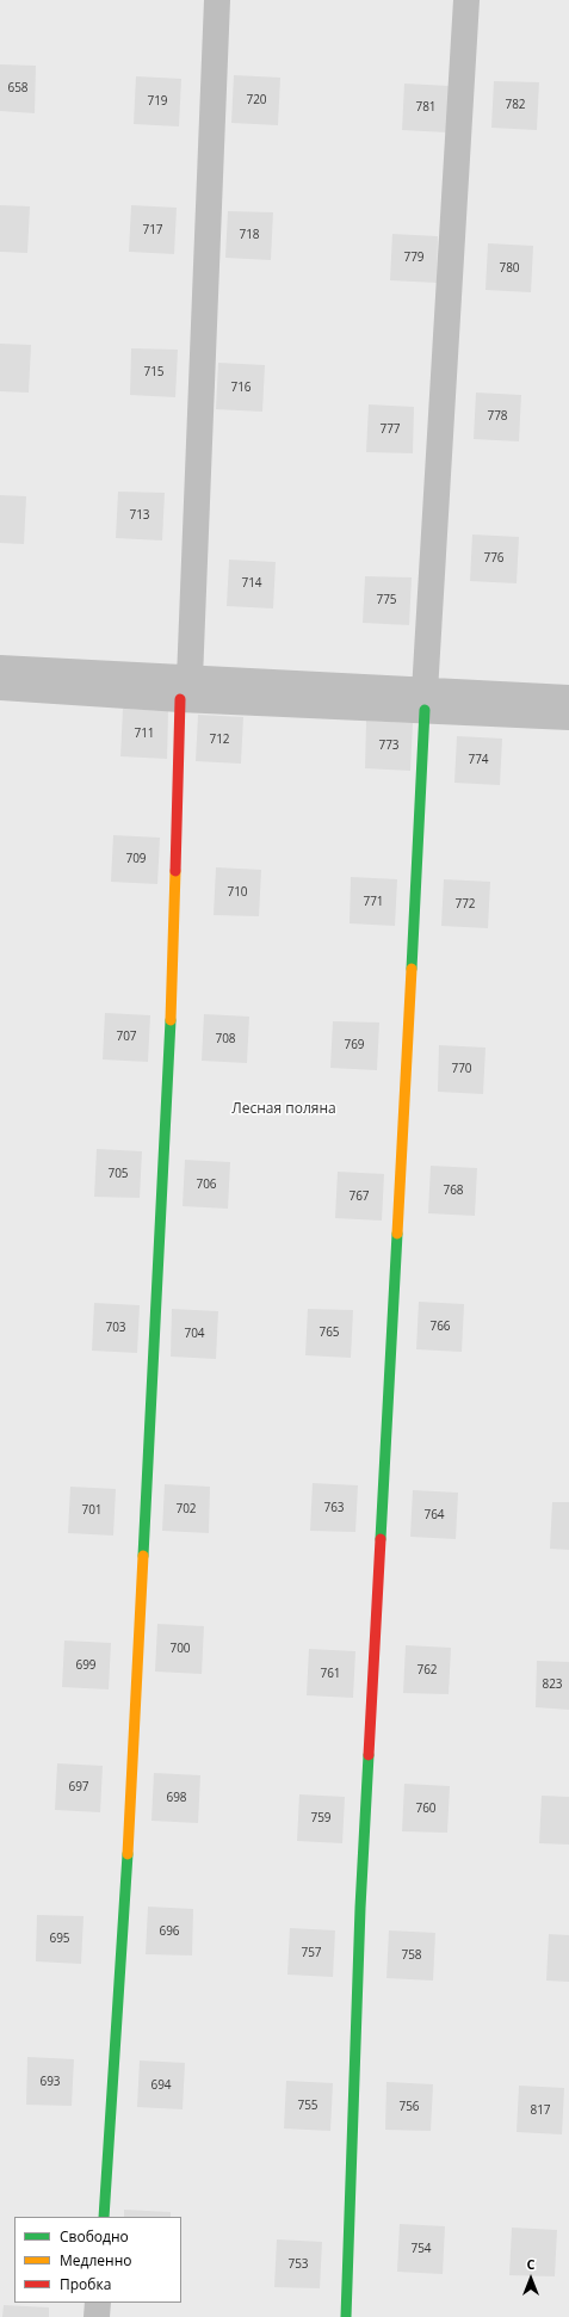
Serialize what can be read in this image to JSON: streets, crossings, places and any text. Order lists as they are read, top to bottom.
{
  "parks": ["Лесная поляна"],
  "house_numbers": [
    "658",
    "720",
    "719",
    "782",
    "781",
    "717",
    "718",
    "779",
    "780",
    "715",
    "716",
    "778",
    "777",
    "713",
    "776",
    "714",
    "775",
    "711",
    "712",
    "773",
    "774",
    "709",
    "710",
    "771",
    "772",
    "707",
    "708",
    "769",
    "770",
    "705",
    "706",
    "768",
    "767",
    "766",
    "703",
    "765",
    "704",
    "763",
    "702",
    "701",
    "764",
    "700",
    "699",
    "762",
    "761",
    "823",
    "697",
    "698",
    "760",
    "759",
    "696",
    "695",
    "757",
    "758",
    "693",
    "694",
    "755",
    "756",
    "817",
    "754",
    "753"
  ],
  "legend": ["Свободно", "Медленно", "Пробка"],
  "north": "top"
}
